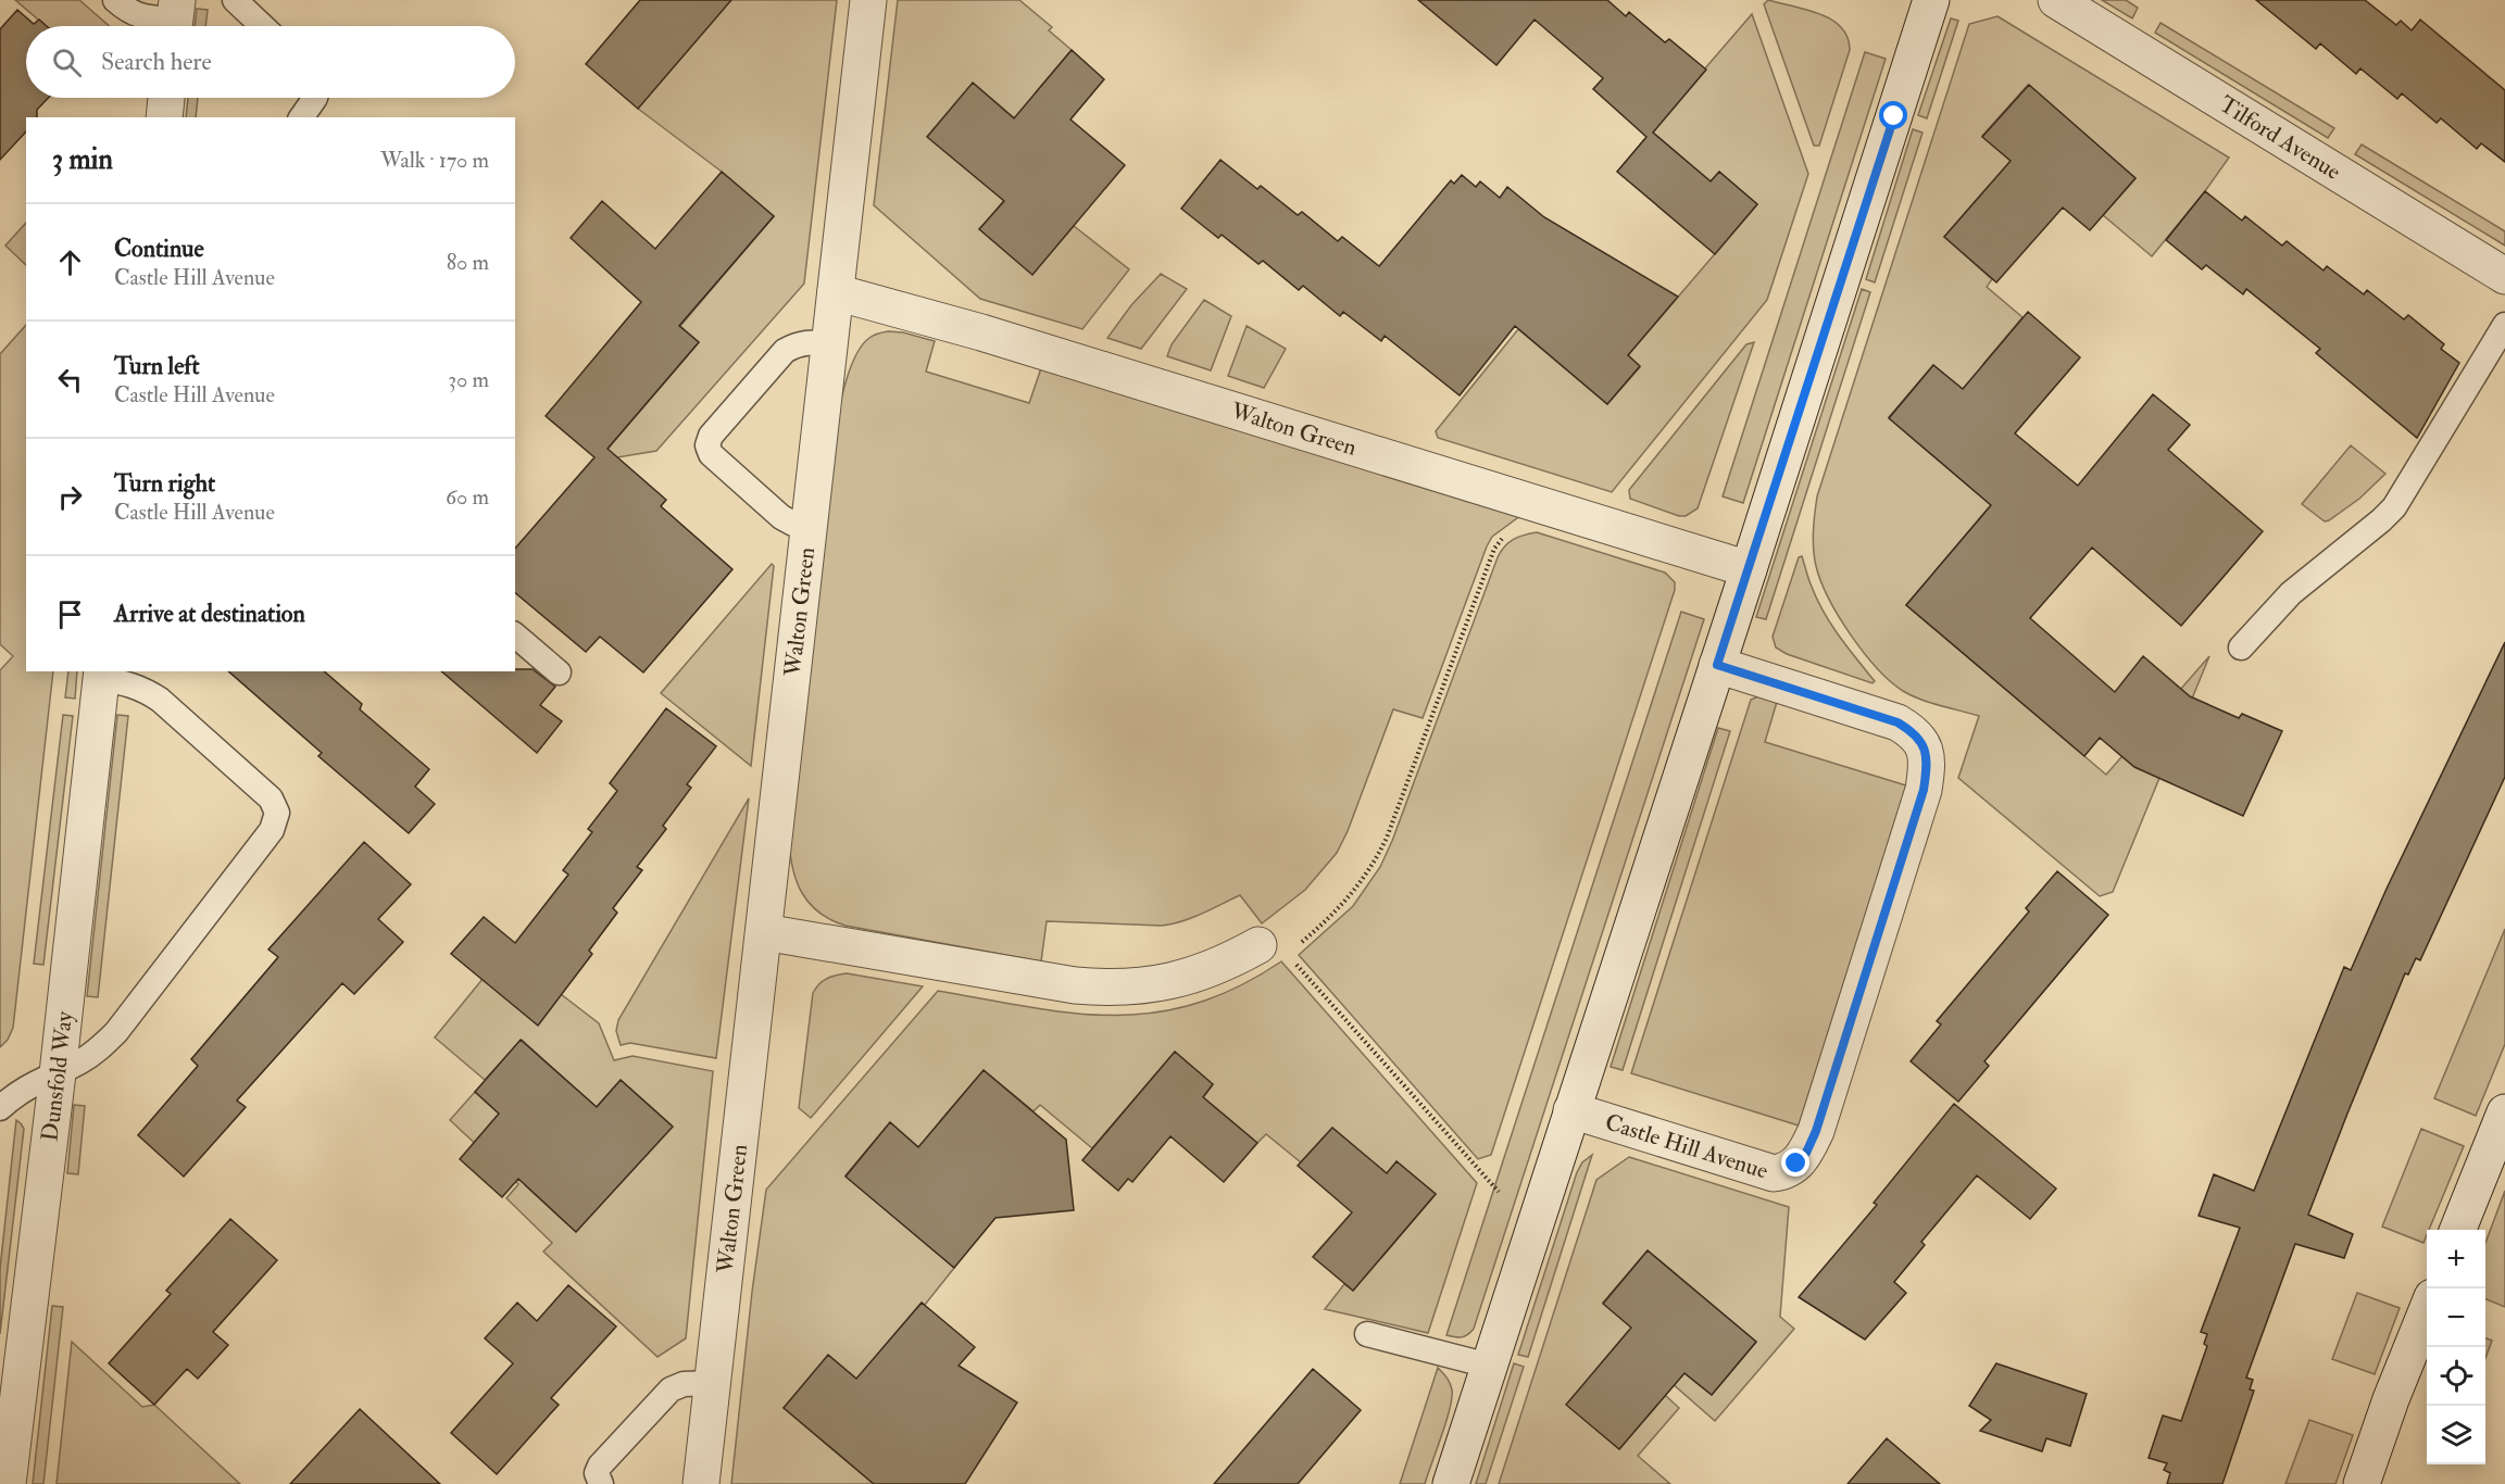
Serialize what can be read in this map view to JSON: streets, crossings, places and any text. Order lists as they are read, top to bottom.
{
  "streets": {
    "street": [
      "Tilford Avenue",
      "Walton Green",
      "Dunsfold Way",
      "Castle Hill Avenue"
    ]
  },
  "page": {
    "search": "Search here",
    "heading": ["3 min", "Walk · 170 m"],
    "list": [
      ["Continue", "Castle Hill Avenue", "80 m"],
      ["Turn left", "Castle Hill Avenue", "30 m"],
      ["Turn right", "Castle Hill Avenue", "60 m"],
      "Arrive at destination"
    ],
    "map_buttons": ["+", "−"]
  }
}
